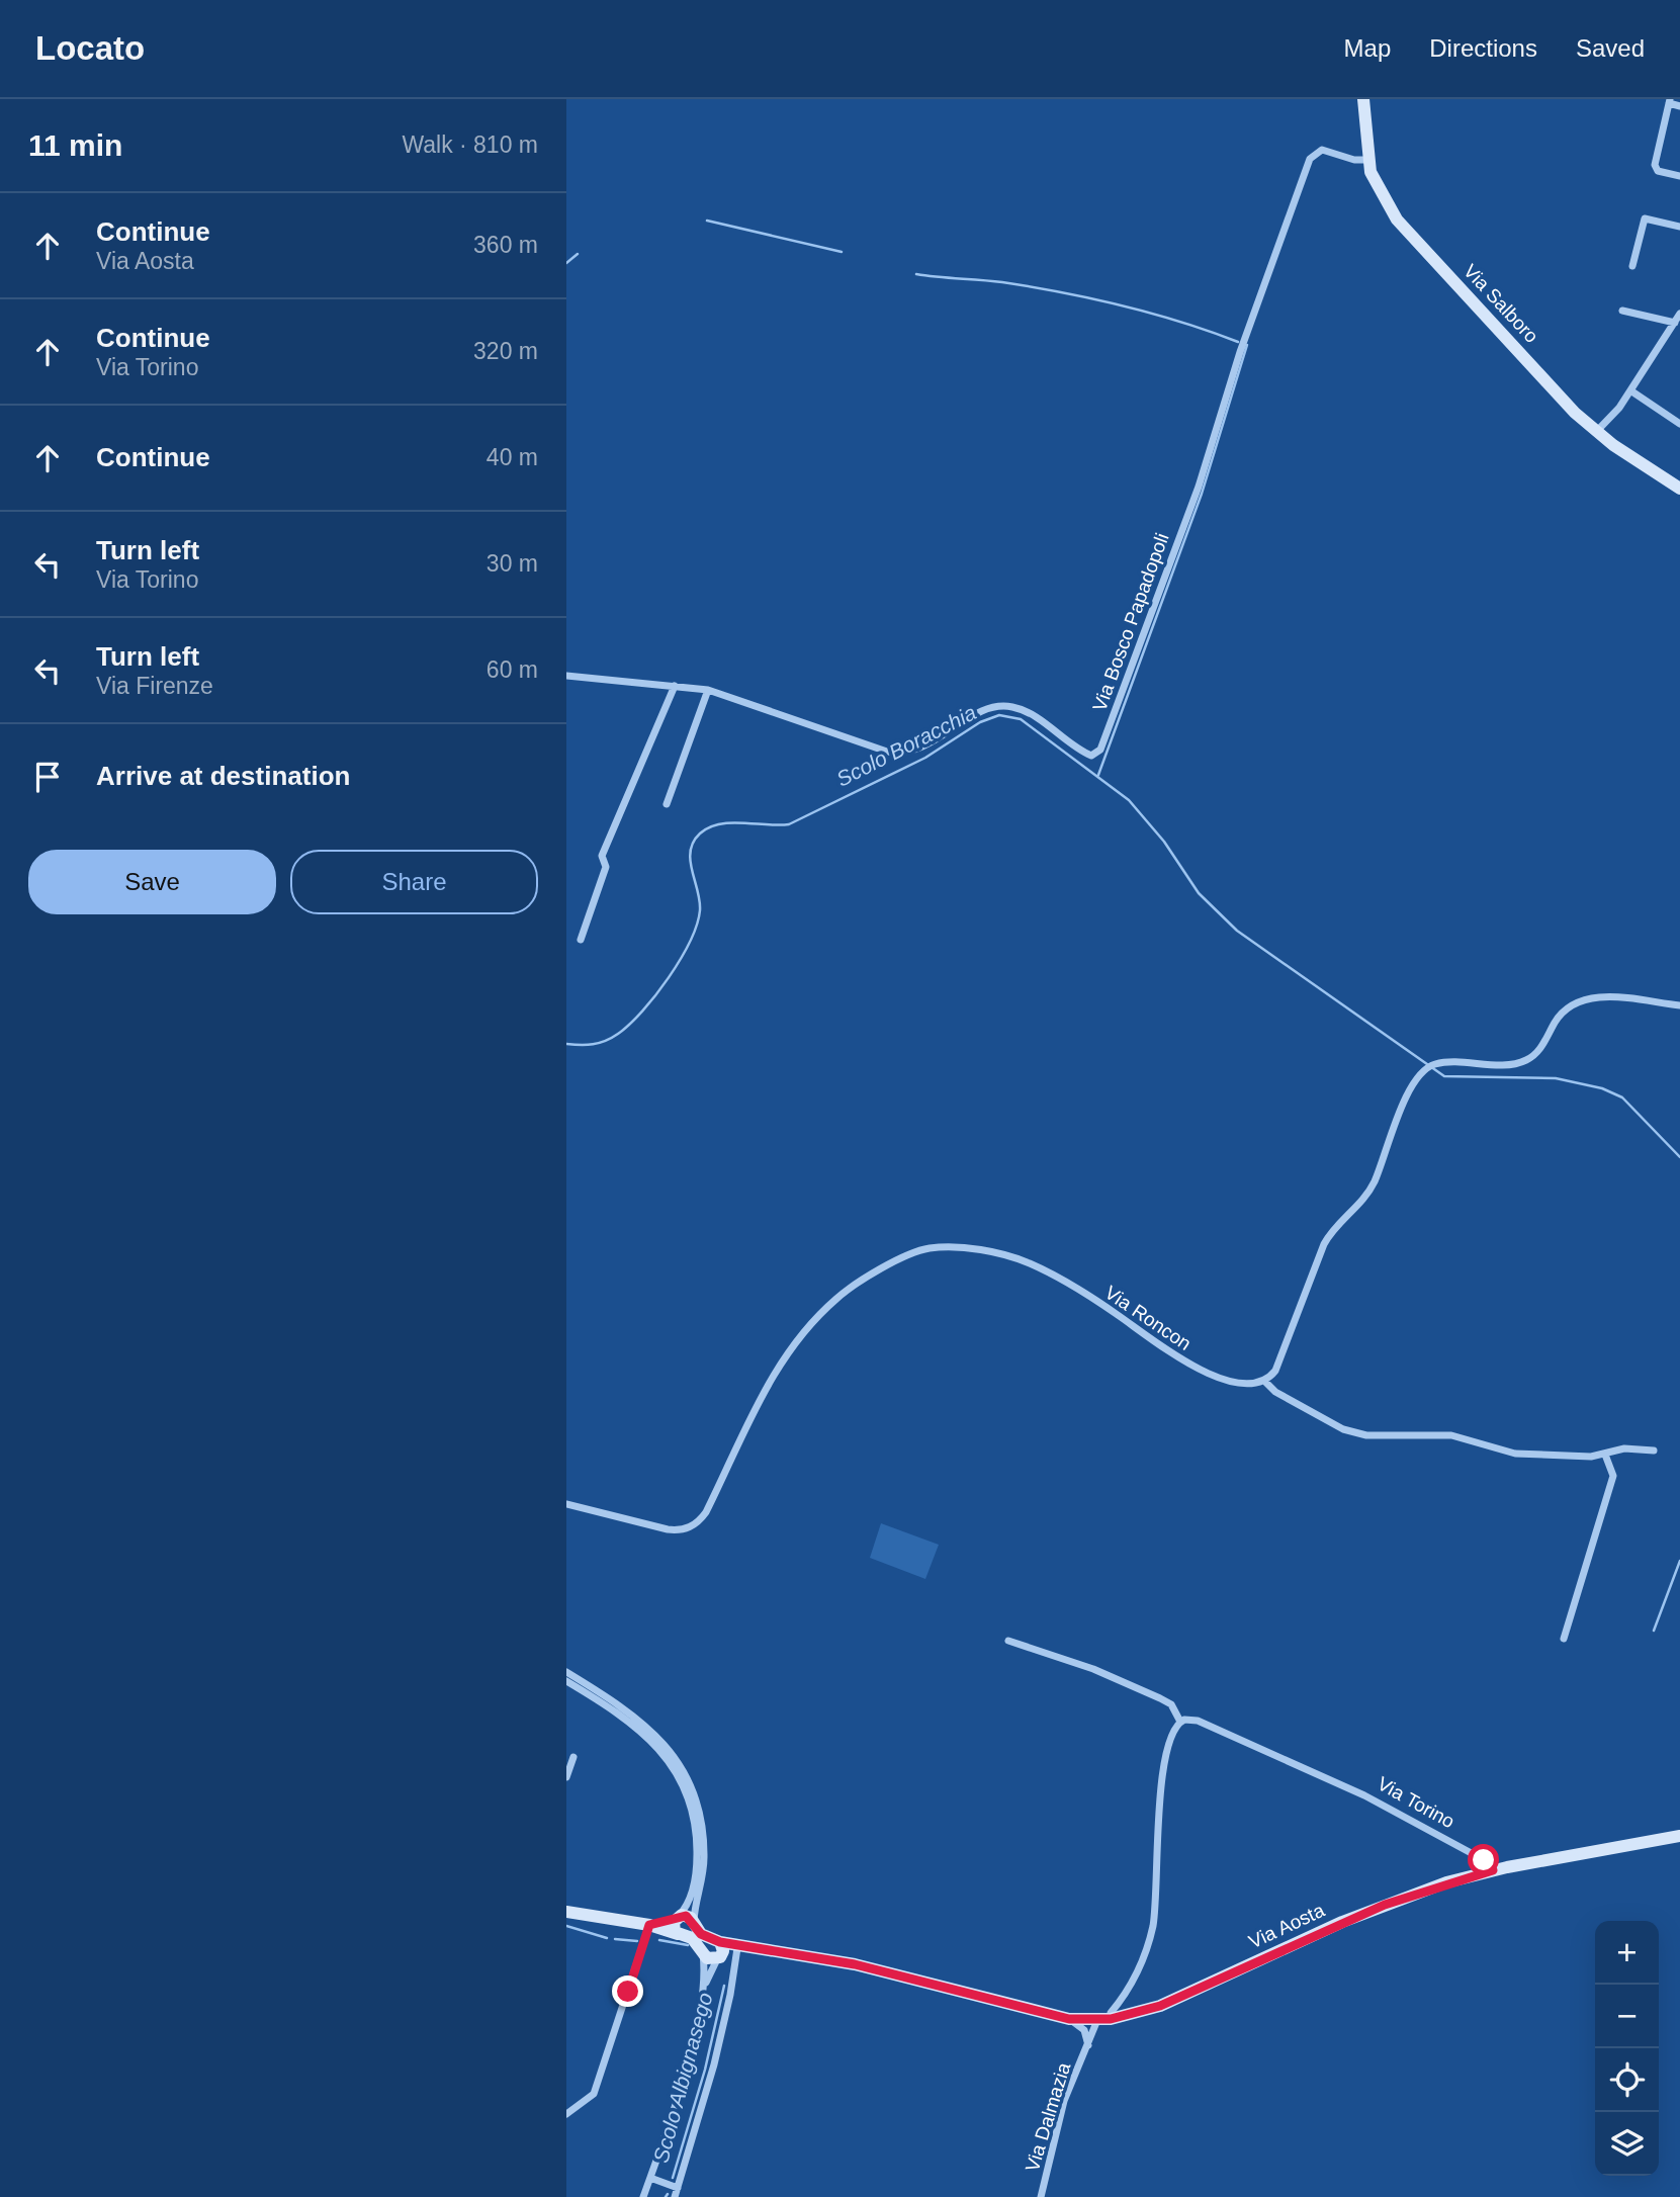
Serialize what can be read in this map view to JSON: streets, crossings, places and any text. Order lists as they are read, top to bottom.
{
  "streets": {
    "street": [
      "Via Salboro",
      "Via Bosco Papadopoli",
      "Via Roncon",
      "Via Torino",
      "Via Aosta",
      "Via Dalmazia"
    ]
  },
  "crossings": [
    ["Via Salboro", "Via Bosco Papadopoli"],
    ["Via Torino", "Via Aosta"],
    ["Via Aosta", "Via Dalmazia"]
  ],
  "water": ["Scolo Boracchia", "Scolo Albignasego"],
  "page": {
    "header": "Locato",
    "nav": ["Map", "Directions", "Saved"],
    "heading": ["11 min", "Walk · 810 m"],
    "list": [
      ["Continue", "Via Aosta", "360 m"],
      ["Continue", "Via Torino", "320 m"],
      ["Continue", "40 m"],
      ["Turn left", "Via Torino", "30 m"],
      ["Turn left", "Via Firenze", "60 m"],
      "Arrive at destination"
    ],
    "buttons": ["Save", "Share"],
    "map_buttons": ["+", "−"]
  }
}
